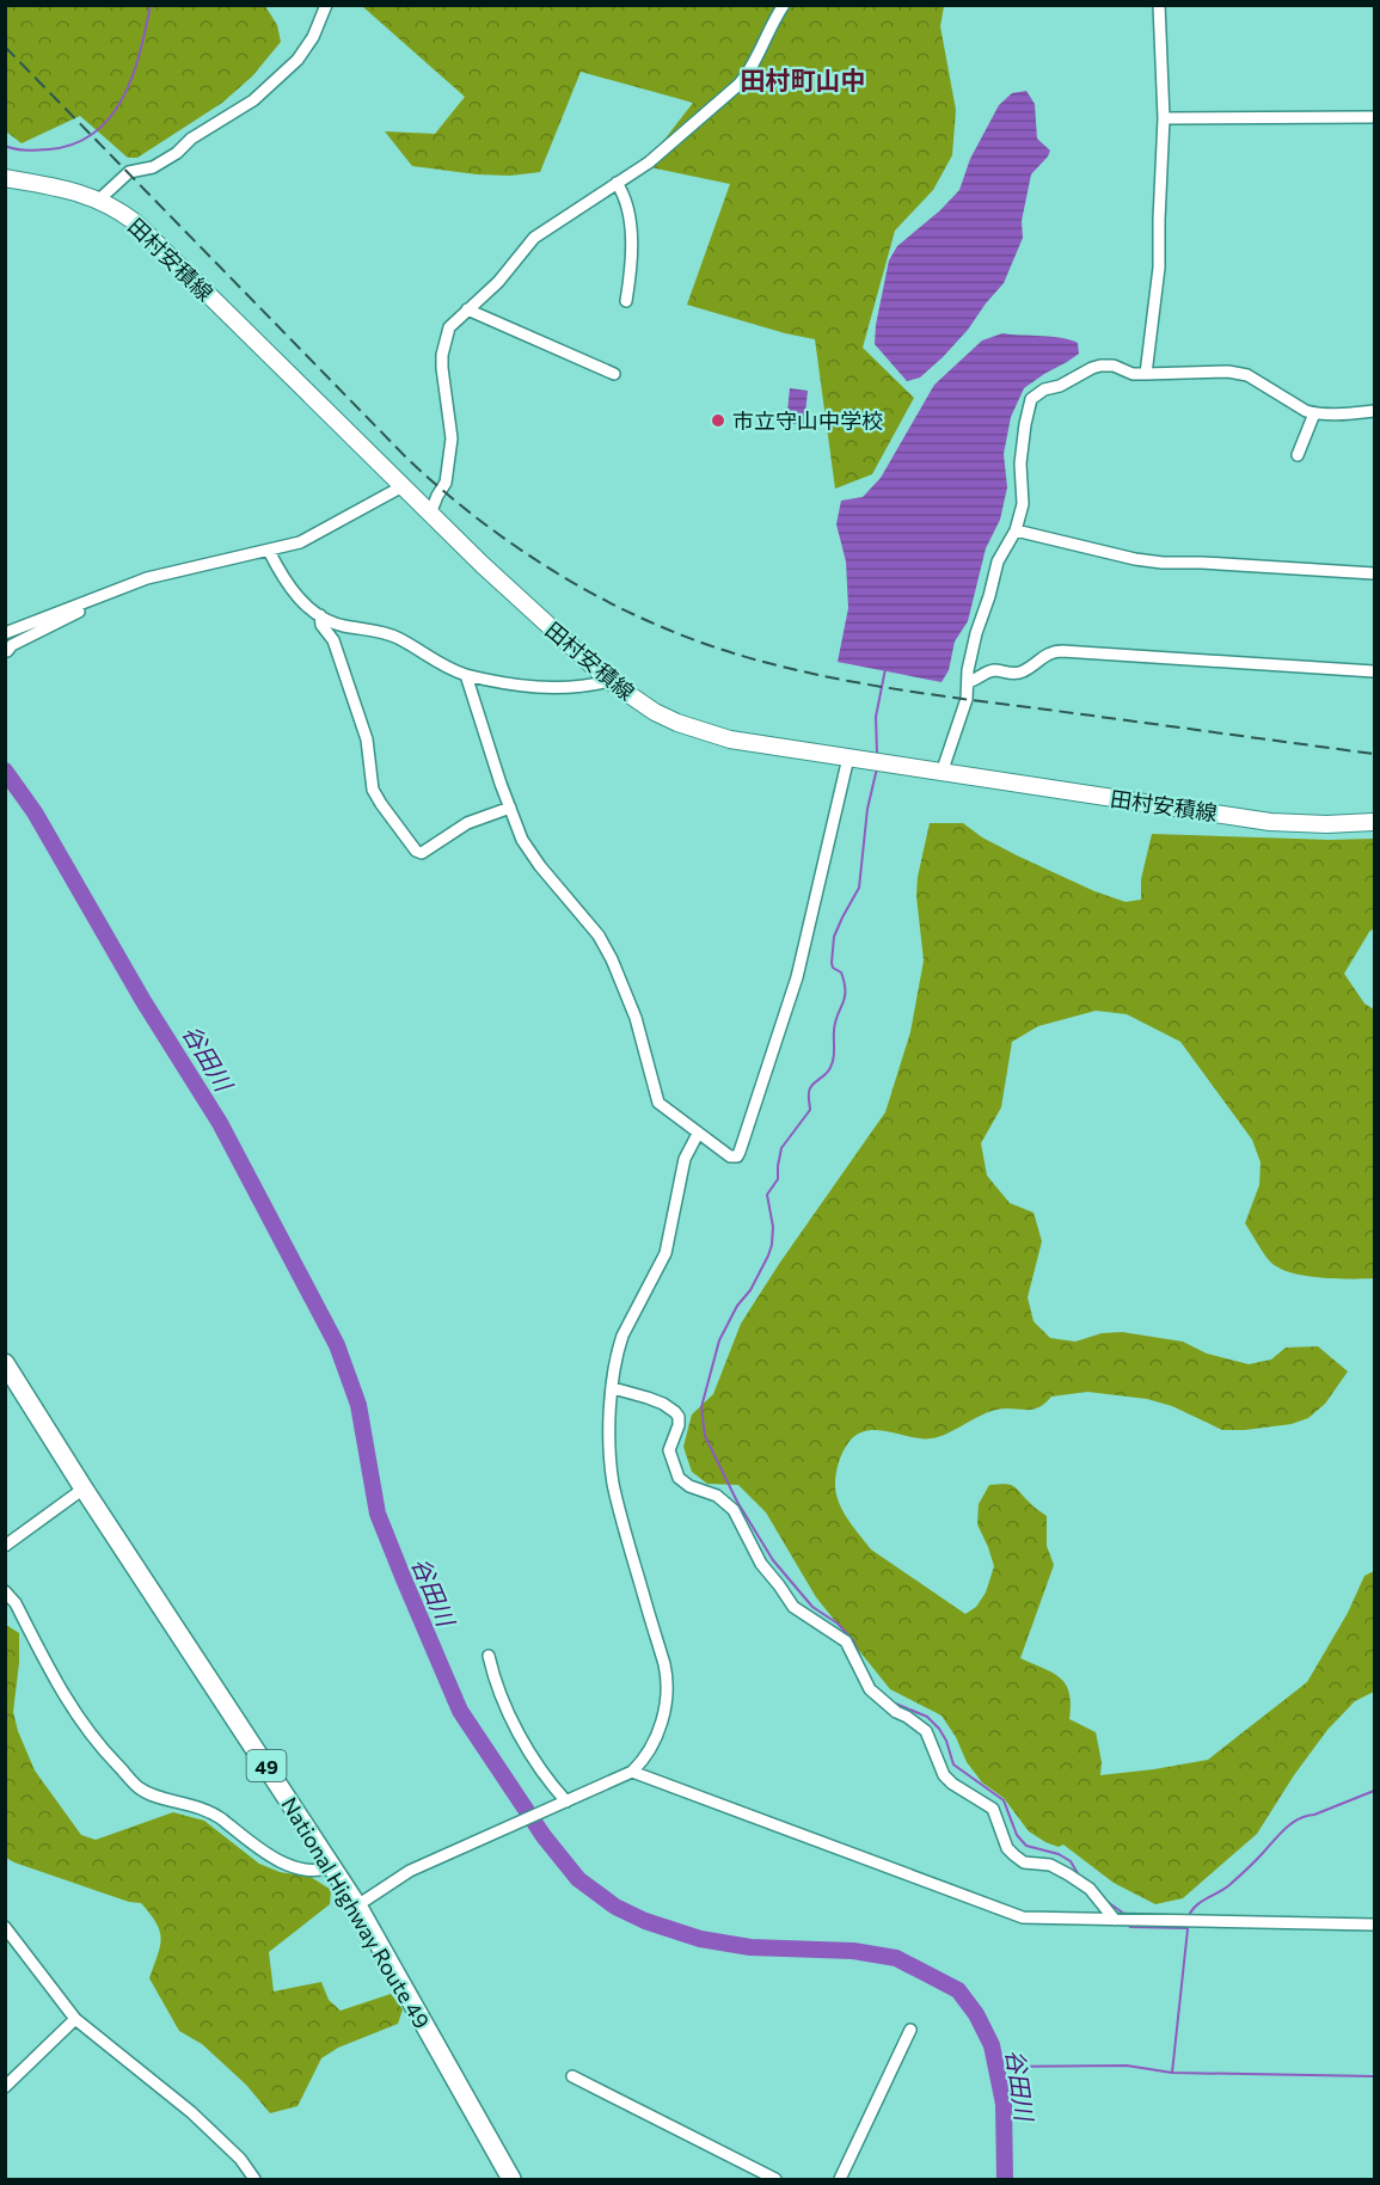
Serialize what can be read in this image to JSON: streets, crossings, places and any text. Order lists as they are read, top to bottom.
{
  "streets": {
    "highway": ["49", "National Highway Route 49"],
    "main road": ["田村安積線"]
  },
  "districts": ["田村町山中"],
  "water": ["谷田川"],
  "places": ["市立守山中学校"]
}
